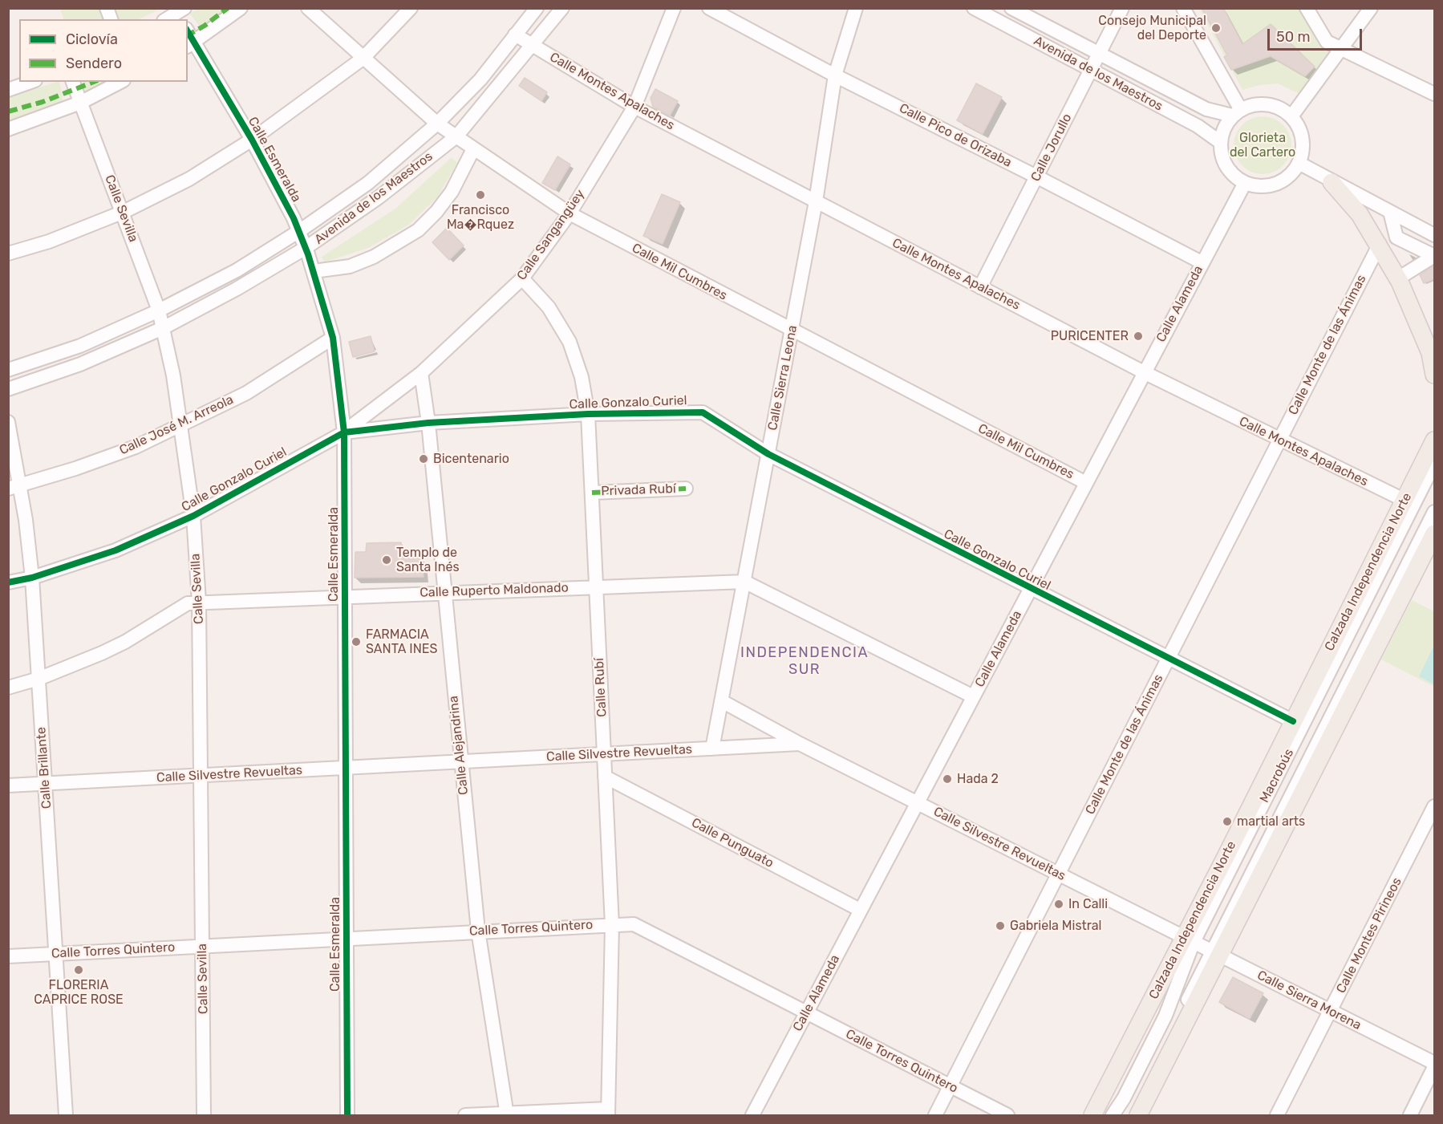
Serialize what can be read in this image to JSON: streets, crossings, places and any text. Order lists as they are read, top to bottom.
{
  "streets": {
    "main road": ["Calzada Independencia Norte"],
    "street": [
      "Avenida de los Maestros",
      "Calle Montes Apalaches",
      "Calle Pico de Orizaba",
      "Calle Jorullo",
      "Calle Esmeralda",
      "Calle Sevilla",
      "Calle Sangangüey",
      "Calle Mil Cumbres",
      "Calle Alameda",
      "Calle Monte de las Ánimas",
      "Calle Sierra Leona",
      "Calle Gonzalo Curiel",
      "Calle José M. Arreola",
      "Privada Rubí",
      "Calle Ruperto Maldonado",
      "Calle Rubí",
      "Calle Alejandrina",
      "Calle Silvestre Revueltas",
      "Calle Brillante",
      "Macrobús",
      "Calle Punguato",
      "Calle Torres Quintero",
      "Calle Montes Pirineos",
      "Calle Sierra Morena"
    ]
  },
  "crossings": [
    ["Avenida de los Maestros", "Calle Montes Apalaches"],
    ["Avenida de los Maestros", "Calle Jorullo"],
    ["Avenida de los Maestros", "Calle Esmeralda"],
    ["Avenida de los Maestros", "Calle Sevilla"],
    ["Avenida de los Maestros", "Calle Mil Cumbres"],
    ["Avenida de los Maestros", "Calle Alameda"],
    ["Calle Montes Apalaches", "Calle Jorullo"],
    ["Calle Montes Apalaches", "Calle Sangangüey"],
    ["Calle Montes Apalaches", "Calle Alameda"],
    ["Calle Montes Apalaches", "Calle Monte de las Ánimas"],
    ["Calle Montes Apalaches", "Calle Sierra Leona"],
    ["Calle Montes Apalaches", "Calzada Independencia Norte"],
    ["Calle Pico de Orizaba", "Calle Jorullo"],
    ["Calle Pico de Orizaba", "Calle Alameda"],
    ["Calle Pico de Orizaba", "Calle Sierra Leona"],
    ["Calle Esmeralda", "Calle Sangangüey"],
    ["Calle Esmeralda", "Calle Gonzalo Curiel"],
    ["Calle Esmeralda", "Calle José M. Arreola"],
    ["Calle Esmeralda", "Calle Ruperto Maldonado"],
    ["Calle Esmeralda", "Calle Silvestre Revueltas"],
    ["Calle Esmeralda", "Calle Torres Quintero"],
    ["Calle Sevilla", "Calle Gonzalo Curiel"],
    ["Calle Sevilla", "Calle José M. Arreola"],
    ["Calle Sevilla", "Calle Ruperto Maldonado"],
    ["Calle Sevilla", "Calle Silvestre Revueltas"],
    ["Calle Sevilla", "Calle Torres Quintero"],
    ["Calle Sangangüey", "Calle Mil Cumbres"],
    ["Calle Sangangüey", "Calle Gonzalo Curiel"],
    ["Calle Sangangüey", "Calle Rubí"],
    ["Calle Sangangüey", "Calle Alejandrina"],
    ["Calle Mil Cumbres", "Calle Alameda"],
    ["Calle Mil Cumbres", "Calle Sierra Leona"],
    ["Calle Alameda", "Calle Gonzalo Curiel"],
    ["Calle Alameda", "Calle Ruperto Maldonado"],
    ["Calle Alameda", "Calle Silvestre Revueltas"],
    ["Calle Alameda", "Calle Punguato"],
    ["Calle Alameda", "Calle Torres Quintero"],
    ["Calle Monte de las Ánimas", "Calle Gonzalo Curiel"],
    ["Calle Monte de las Ánimas", "Calle Silvestre Revueltas"],
    ["Calle Monte de las Ánimas", "Calle Torres Quintero"],
    ["Calle Sierra Leona", "Calle Gonzalo Curiel"],
    ["Calle Sierra Leona", "Calle Ruperto Maldonado"],
    ["Calle Sierra Leona", "Calle Silvestre Revueltas"],
    ["Calle Gonzalo Curiel", "Calzada Independencia Norte"],
    ["Calle Gonzalo Curiel", "Calle Rubí"],
    ["Calle Gonzalo Curiel", "Calle Alejandrina"],
    ["Calle Gonzalo Curiel", "Calle Brillante"],
    ["Calle José M. Arreola", "Calle Brillante"],
    ["Privada Rubí", "Calle Rubí"],
    ["Calzada Independencia Norte", "Calle Silvestre Revueltas"],
    ["Calzada Independencia Norte", "Macrobús"],
    ["Calzada Independencia Norte", "Calle Sierra Morena"],
    ["Calle Ruperto Maldonado", "Calle Rubí"],
    ["Calle Ruperto Maldonado", "Calle Alejandrina"],
    ["Calle Ruperto Maldonado", "Calle Brillante"],
    ["Calle Rubí", "Calle Silvestre Revueltas"],
    ["Calle Rubí", "Calle Punguato"],
    ["Calle Rubí", "Calle Torres Quintero"],
    ["Calle Alejandrina", "Calle Silvestre Revueltas"],
    ["Calle Alejandrina", "Calle Torres Quintero"],
    ["Calle Silvestre Revueltas", "Calle Brillante"],
    ["Calle Silvestre Revueltas", "Macrobús"],
    ["Calle Silvestre Revueltas", "Calle Sierra Morena"],
    ["Calle Brillante", "Calle Torres Quintero"],
    ["Macrobús", "Calle Sierra Morena"],
    ["Calle Montes Pirineos", "Calle Sierra Morena"]
  ],
  "districts": ["INDEPENDENCIA SUR"],
  "parks": ["Glorieta del Cartero"],
  "places": [
    "Consejo Municipal del Deporte",
    "Francisco Ma�Rquez",
    "PURICENTER",
    "Bicentenario",
    "Templo de Santa Inés",
    "FARMACIA SANTA INES",
    "Hada 2",
    "martial arts",
    "In Calli",
    "Gabriela Mistral",
    "FLORERIA CAPRICE ROSE"
  ],
  "legend": ["Ciclovía", "Sendero"],
  "scale_bar": "50 m"
}
